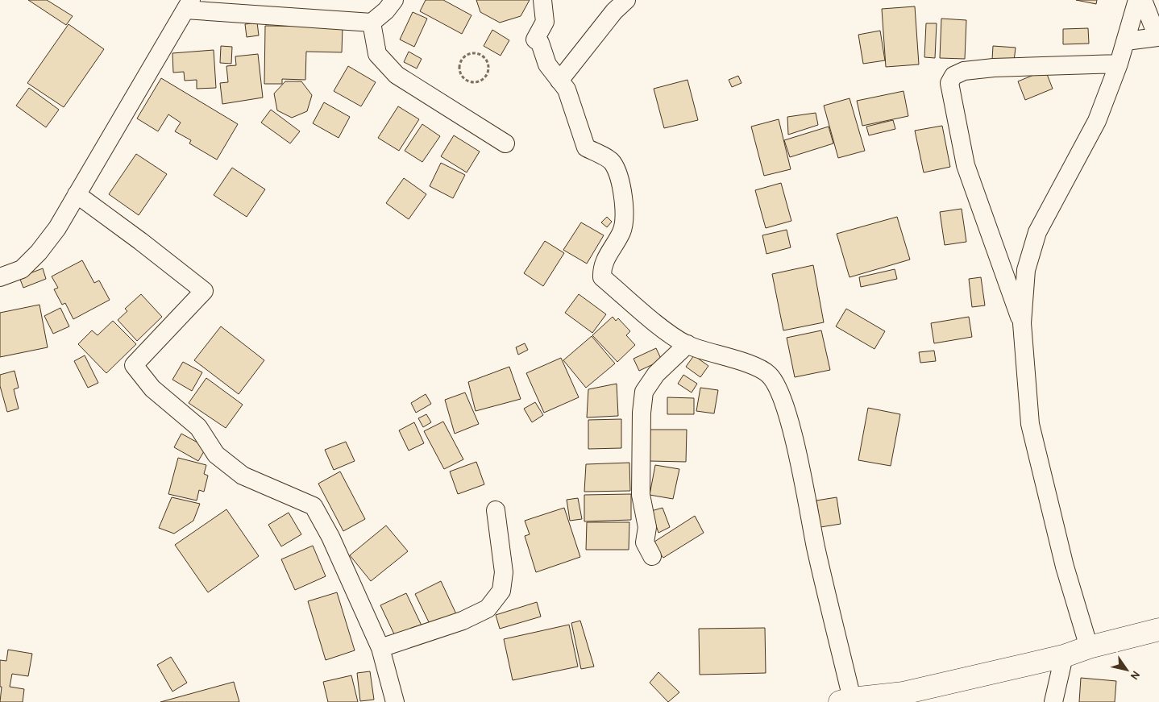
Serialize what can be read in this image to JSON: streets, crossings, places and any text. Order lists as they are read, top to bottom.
{
  "north": "bottom right"
}
